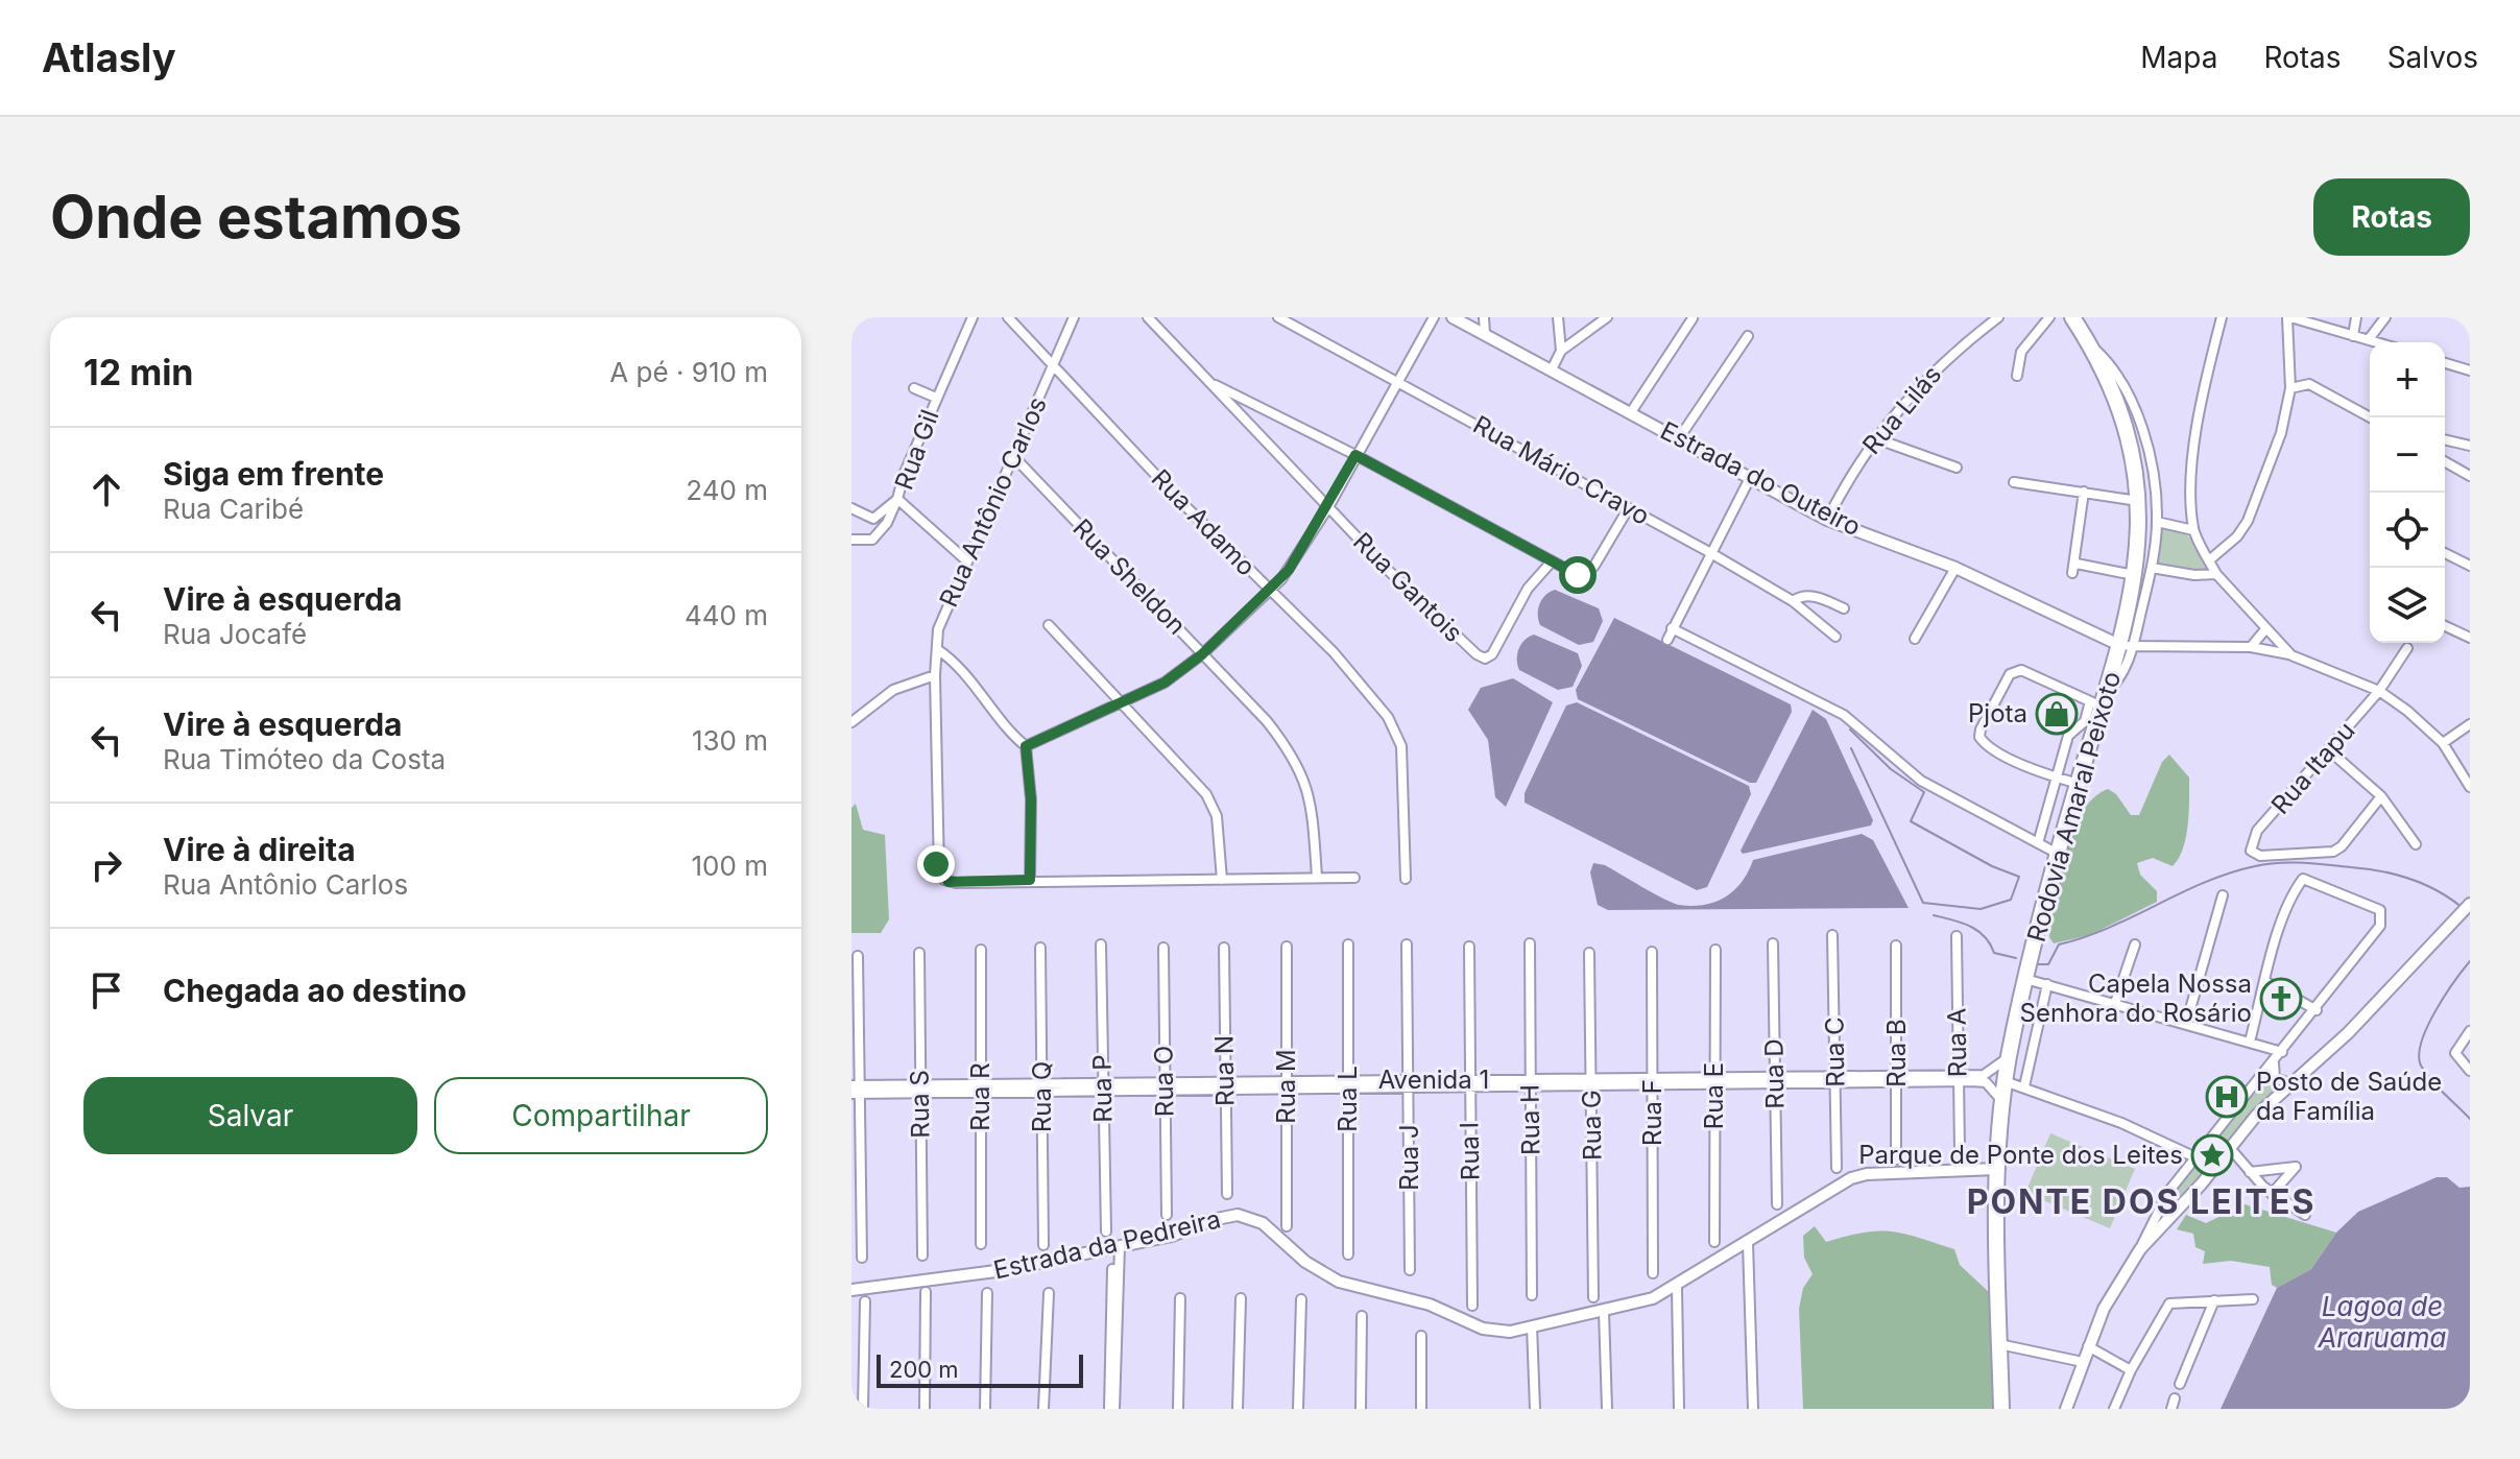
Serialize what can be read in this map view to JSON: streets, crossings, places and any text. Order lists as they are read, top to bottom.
{
  "streets": {
    "highway": ["Rodovia Amaral Peixoto"],
    "street": [
      "Rua Lilás",
      "Rua Gil",
      "Rua Mário Cravo",
      "Estrada do Outeiro",
      "Rua Antônio Carlos",
      "Rua Adamo",
      "Rua Sheldon",
      "Rua Gantois",
      "Rua Itapu",
      "Rua A",
      "Rua C",
      "Rua B",
      "Rua N",
      "Rua D",
      "Avenida 1",
      "Rua O",
      "Rua M",
      "Rua P",
      "Rua E",
      "Rua R",
      "Rua Q",
      "Rua L",
      "Rua S",
      "Rua F",
      "Rua H",
      "Rua G",
      "Rua I",
      "Rua J",
      "Estrada da Pedreira"
    ]
  },
  "crossings": [
    ["Rua Lilás", "Estrada do Outeiro"],
    ["Rua Gil", "Rua Antônio Carlos"],
    ["Estrada do Outeiro", "Rodovia Amaral Peixoto"],
    ["Rua Antônio Carlos", "Rua Adamo"],
    ["Rua Antônio Carlos", "Rua Sheldon"],
    ["Rodovia Amaral Peixoto", "Avenida 1"],
    ["Rodovia Amaral Peixoto", "Estrada da Pedreira"],
    ["Rua A", "Avenida 1"],
    ["Rua C", "Avenida 1"],
    ["Rua B", "Avenida 1"],
    ["Rua N", "Avenida 1"],
    ["Rua D", "Avenida 1"],
    ["Avenida 1", "Rua O"],
    ["Avenida 1", "Rua M"],
    ["Avenida 1", "Rua P"],
    ["Avenida 1", "Rua E"],
    ["Avenida 1", "Rua R"],
    ["Avenida 1", "Rua Q"],
    ["Avenida 1", "Rua L"],
    ["Avenida 1", "Rua S"],
    ["Avenida 1", "Rua F"],
    ["Avenida 1", "Rua H"],
    ["Avenida 1", "Rua G"],
    ["Avenida 1", "Rua I"],
    ["Avenida 1", "Rua J"]
  ],
  "districts": ["PONTE DOS LEITES"],
  "water": ["Lagoa de Araruama"],
  "places": {
    "shop": ["Pjota"],
    "church": ["Capela Nossa Senhora do Rosário"],
    "hospital": ["Posto de Saúde da Família"],
    "place": ["Parque de Ponte dos Leites"]
  },
  "scale_bar": "200 m",
  "page": {
    "header": "Atlasly",
    "nav": ["Mapa", "Rotas", "Salvos"],
    "buttons": [
      "Rotas",
      ["Salvar", "Compartilhar"]
    ],
    "title": "Onde estamos",
    "heading": ["12 min", "A pé · 910 m"],
    "map_buttons": ["+", "−"],
    "list": [
      ["Siga em frente", "Rua Caribé", "240 m"],
      ["Vire à esquerda", "Rua Jocafé", "440 m"],
      ["Vire à esquerda", "Rua Timóteo da Costa", "130 m"],
      ["Vire à direita", "Rua Antônio Carlos", "100 m"],
      "Chegada ao destino"
    ],
    "scale": "200 m"
  }
}
